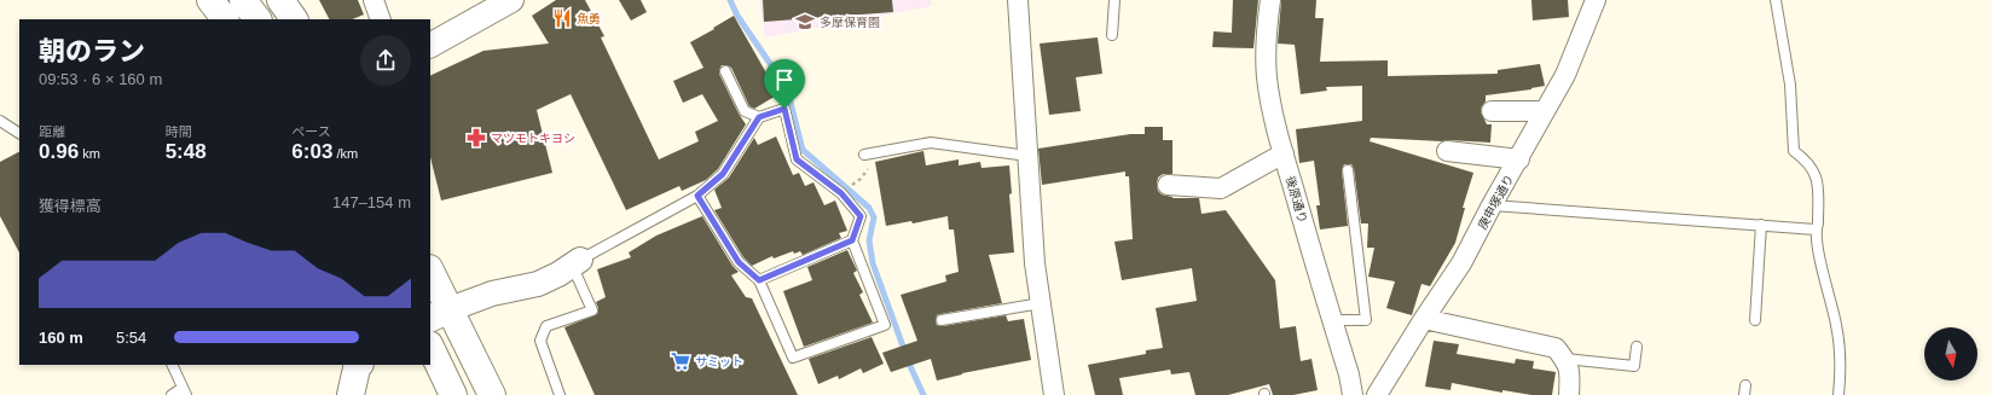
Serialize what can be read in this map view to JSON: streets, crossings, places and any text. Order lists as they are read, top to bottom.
{
  "streets": {
    "street": ["後原通り", "庚申塚通り"]
  },
  "places": {
    "restaurant": ["魚勇"],
    "school or university": ["多摩保育園"],
    "pharmacy": ["マツモトキヨシ"],
    "supermarket": ["サミット"]
  },
  "north": "bottom",
  "page": {
    "heading": ["朝のラン", "09:53 · 6 × 160 m"],
    "stats": [
      ["距離", "0.96 km"],
      ["時間", "5:48"],
      ["ペース", "6:03 /km"]
    ],
    "chart": ["獲得標高", "147–154 m"],
    "list": [
      {
        "name": "160 m",
        "note": "5:54"
      }
    ]
  }
}
